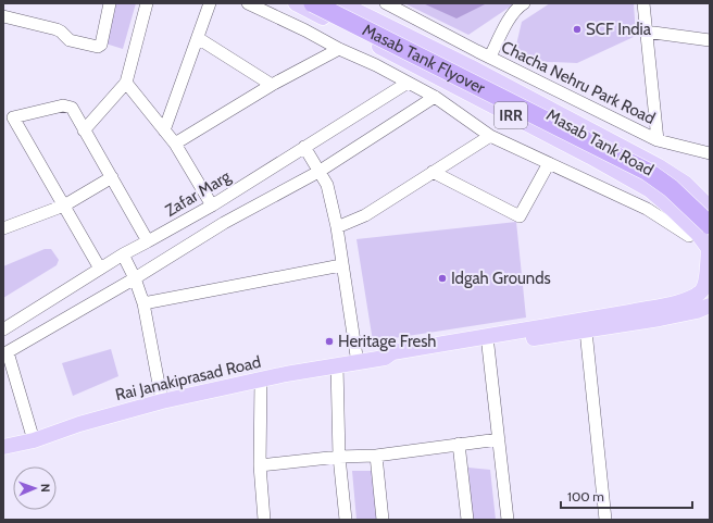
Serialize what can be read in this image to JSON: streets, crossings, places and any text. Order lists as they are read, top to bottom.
{
  "streets": {
    "highway": ["Masab Tank Flyover"],
    "main road": ["IRR", "Masab Tank Road", "Rai Janakiprasad Road"],
    "street": ["Chacha Nehru Park Road", "Zafar Marg"]
  },
  "crossings": [
    ["Masab Tank Flyover", "Masab Tank Road"]
  ],
  "places": ["SCF India", "Idgah Grounds", "Heritage Fresh"],
  "scale_bar": "100 m",
  "north": "right"
}
